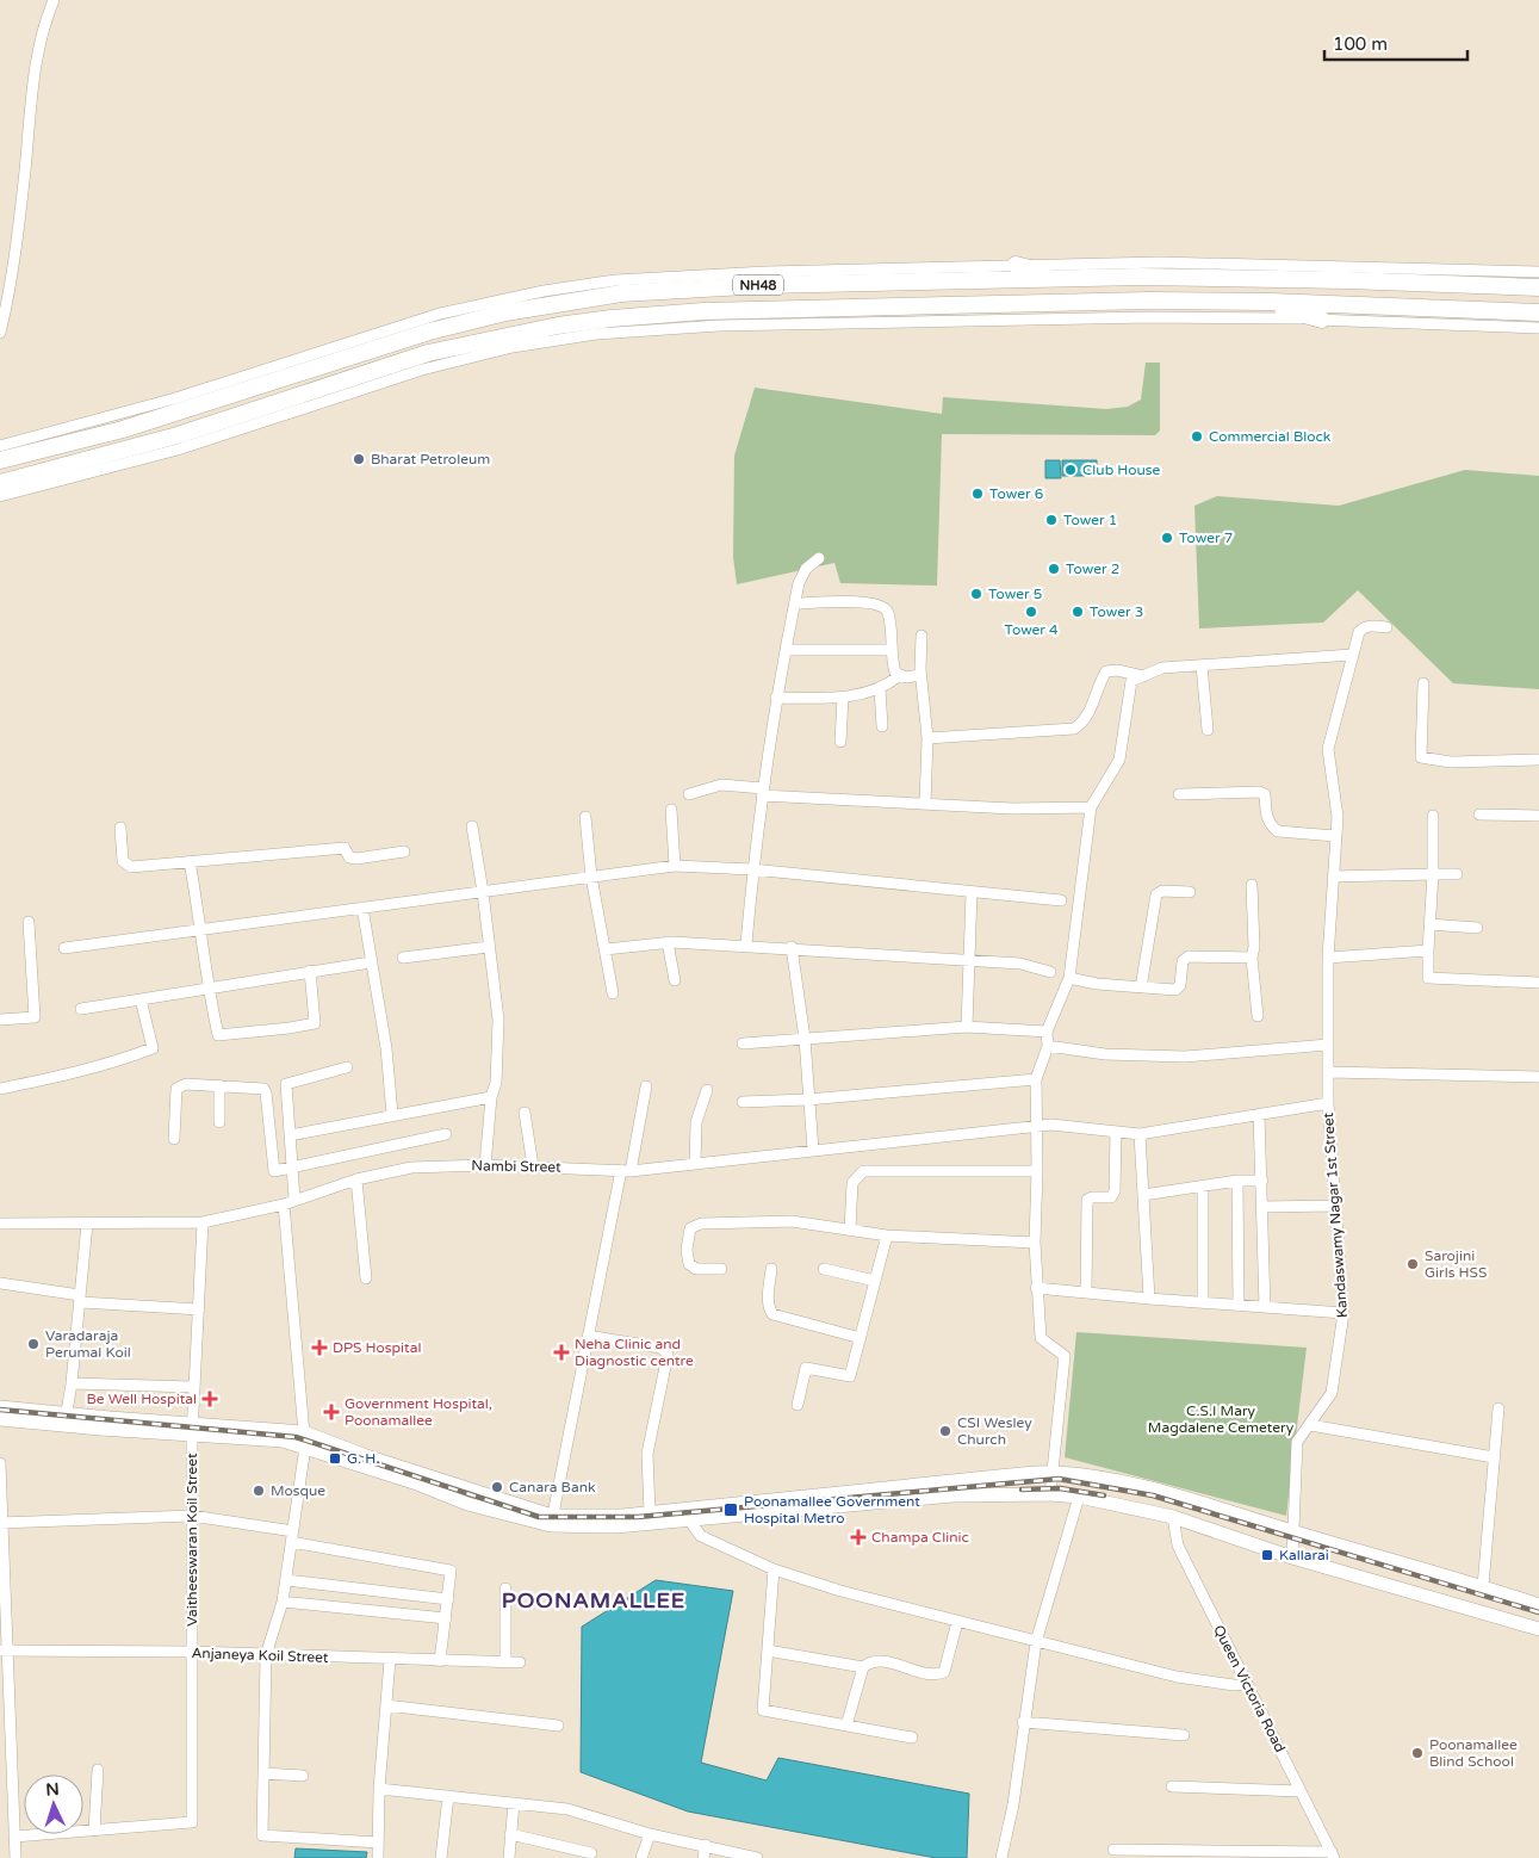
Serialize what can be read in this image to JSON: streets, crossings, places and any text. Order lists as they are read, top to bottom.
{
  "streets": {
    "highway": ["NH48"],
    "street": [
      "Nambi Street",
      "Kandaswamy Nagar 1st Street",
      "Vaitheeswaran Koil Street",
      "Anjaneya Koil Street",
      "Queen Victoria Road"
    ]
  },
  "crossings": [
    ["Nambi Street", "Kandaswamy Nagar 1st Street"],
    ["Nambi Street", "Vaitheeswaran Koil Street"],
    ["Vaitheeswaran Koil Street", "Anjaneya Koil Street"]
  ],
  "districts": ["POONAMALLEE"],
  "parks": ["C.S.I Mary Magdalene Cemetery"],
  "places": {
    "other": [
      "Commercial Block",
      "Bharat Petroleum",
      "Club House",
      "Tower 6",
      "Tower 1",
      "Tower 7",
      "Tower 2",
      "Tower 5",
      "Tower 4",
      "Tower 3",
      "Sarojini Girls HSS",
      "Varadaraja Perumal Koil",
      "CSI Wesley Church",
      "Canara Bank",
      "Mosque",
      "Poonamallee Blind School"
    ],
    "health": [
      "DPS Hospital",
      "Neha Clinic and Diagnostic centre",
      "Be Well Hospital",
      "Government Hospital, Poonamallee",
      "Champa Clinic"
    ],
    "transit": ["G. H.", "Poonamallee Government Hospital Metro", "Kallarai"]
  },
  "scale_bar": "100 m",
  "north": "top"
}
